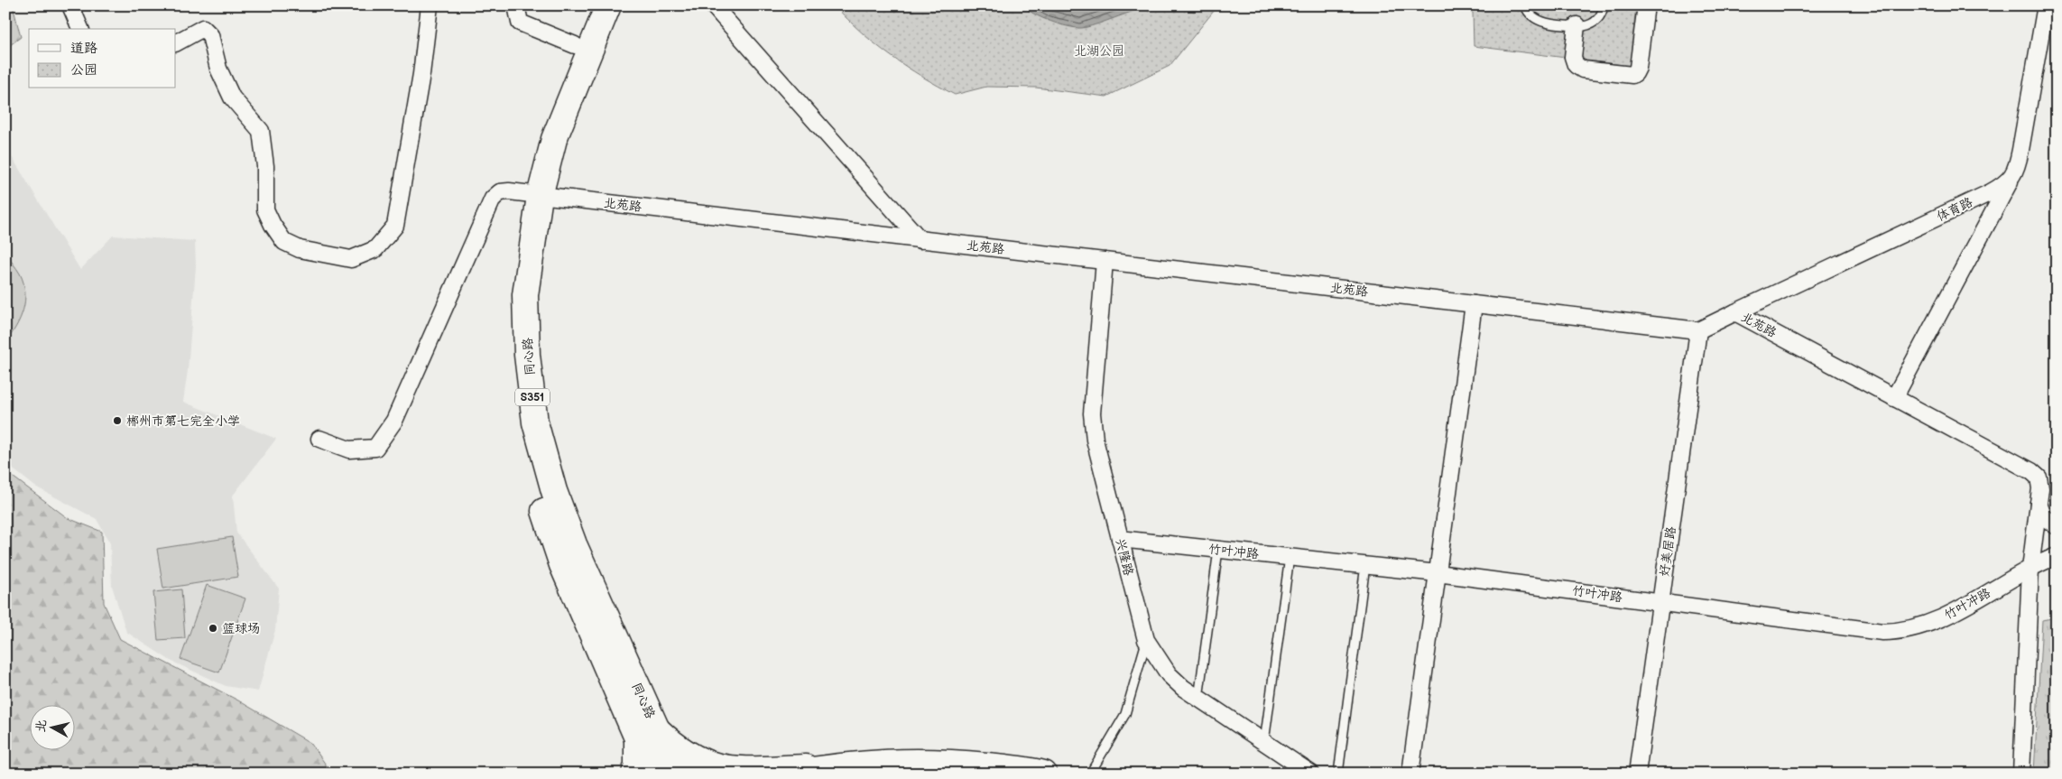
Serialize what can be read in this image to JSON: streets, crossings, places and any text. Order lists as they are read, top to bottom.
{
  "streets": {
    "main road": ["同心路", "S351"],
    "street": [
      "北苑路",
      "体育路",
      "竹叶冲路",
      "好美居路",
      "兴隆路"
    ]
  },
  "crossings": [
    ["北苑路", "体育路"],
    ["北苑路", "同心路"],
    ["北苑路", "竹叶冲路"],
    ["北苑路", "好美居路"],
    ["北苑路", "兴隆路"],
    ["竹叶冲路", "好美居路"],
    ["竹叶冲路", "兴隆路"]
  ],
  "parks": ["北湖公园"],
  "places": ["郴州市第七完全小学", "篮球场"],
  "legend": ["道路", "公园"],
  "north": "left"
}
